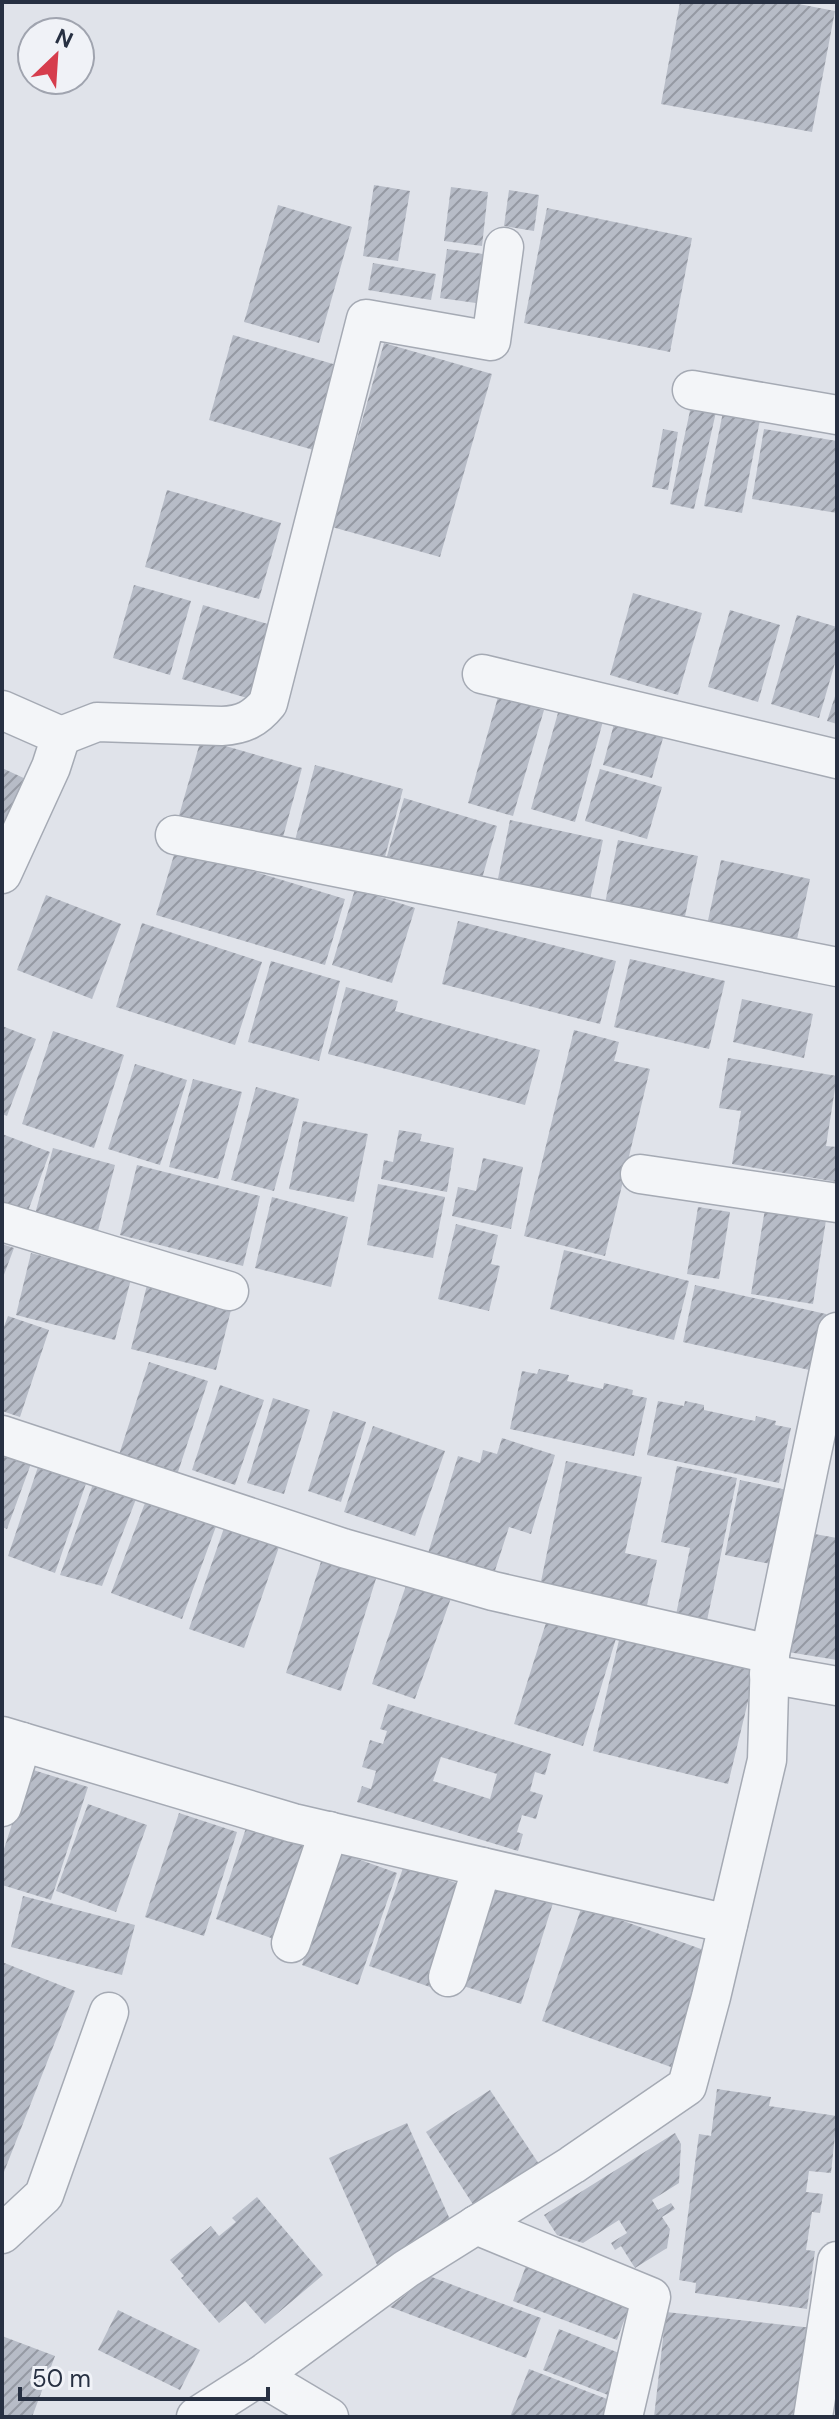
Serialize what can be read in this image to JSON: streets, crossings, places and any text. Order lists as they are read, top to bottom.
{
  "scale_bar": "50 m",
  "north": "top right"
}
